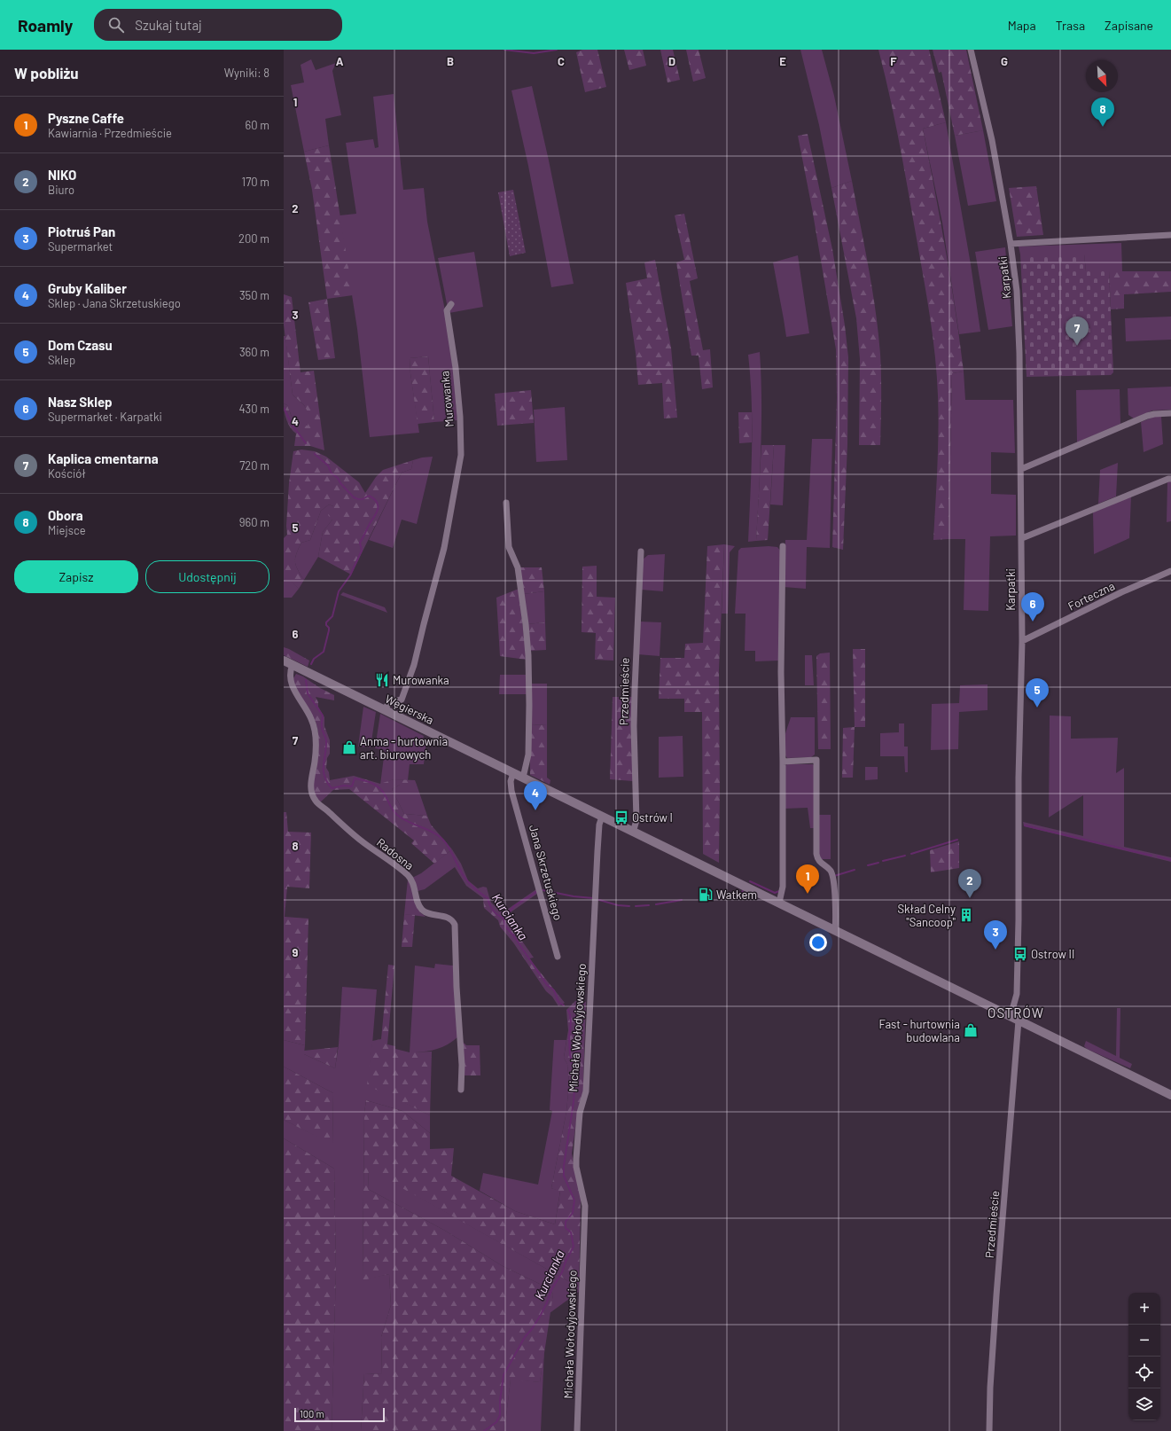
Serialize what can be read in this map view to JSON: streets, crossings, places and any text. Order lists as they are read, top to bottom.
{
  "streets": {
    "main road": ["Węgierska"],
    "street": [
      "Karpatki",
      "Murowanka",
      "Forteczna",
      "Przedmieście",
      "Radosna",
      "Jana Skrzetuskiego",
      "Michała Wołodyjowskiego"
    ]
  },
  "crossings": [
    ["Karpatki", "Forteczna"],
    ["Karpatki", "Węgierska"],
    ["Murowanka", "Węgierska"],
    ["Przedmieście", "Węgierska"],
    ["Węgierska", "Radosna"],
    ["Węgierska", "Jana Skrzetuskiego"],
    ["Węgierska", "Michała Wołodyjowskiego"]
  ],
  "districts": ["OSTRÓW"],
  "water": ["Kurcianka"],
  "places": {
    "restaurant": ["Murowanka"],
    "shop": ["Anma - hurtownia art. biurowych", "Fast - hurtownia budowlana"],
    "bus stop": ["Ostrów I", "Ostrow II"],
    "fuel station": ["Watkem"],
    "building": ["Skład Celny \"Sancoop\""]
  },
  "scale_bar": "100 m",
  "north": "bottom right",
  "page": {
    "header": "Roamly",
    "search": "Szukaj tutaj",
    "nav": ["Mapa", "Trasa", "Zapisane"],
    "heading": ["W pobliżu", "Wyniki: 8"],
    "list": [
      {
        "mark": "1",
        "name": "Pyszne Caffe",
        "note": "Kawiarnia · Przedmieście",
        "value": "60 m"
      },
      {
        "mark": "2",
        "name": "NIKO",
        "note": "Biuro",
        "value": "170 m"
      },
      {
        "mark": "3",
        "name": "Piotruś Pan",
        "note": "Supermarket",
        "value": "200 m"
      },
      {
        "mark": "4",
        "name": "Gruby Kaliber",
        "note": "Sklep · Jana Skrzetuskiego",
        "value": "350 m"
      },
      {
        "mark": "5",
        "name": "Dom Czasu",
        "note": "Sklep",
        "value": "360 m"
      },
      {
        "mark": "6",
        "name": "Nasz Sklep",
        "note": "Supermarket · Karpatki",
        "value": "430 m"
      },
      {
        "mark": "7",
        "name": "Kaplica cmentarna",
        "note": "Kościół",
        "value": "720 m"
      },
      {
        "mark": "8",
        "name": "Obora",
        "note": "Miejsce",
        "value": "960 m"
      }
    ],
    "pins": [
      "8",
      "7",
      "6",
      "5",
      "4",
      "1",
      "2",
      "3"
    ],
    "buttons": ["Zapisz", "Udostępnij"],
    "map_buttons": ["+", "−"],
    "scale": "100 m"
  },
  "grid": {
    "columns": [
      "A",
      "B",
      "C",
      "D",
      "E",
      "F",
      "G"
    ],
    "rows": [
      "1",
      "2",
      "3",
      "4",
      "5",
      "6",
      "7",
      "8",
      "9"
    ]
  }
}
